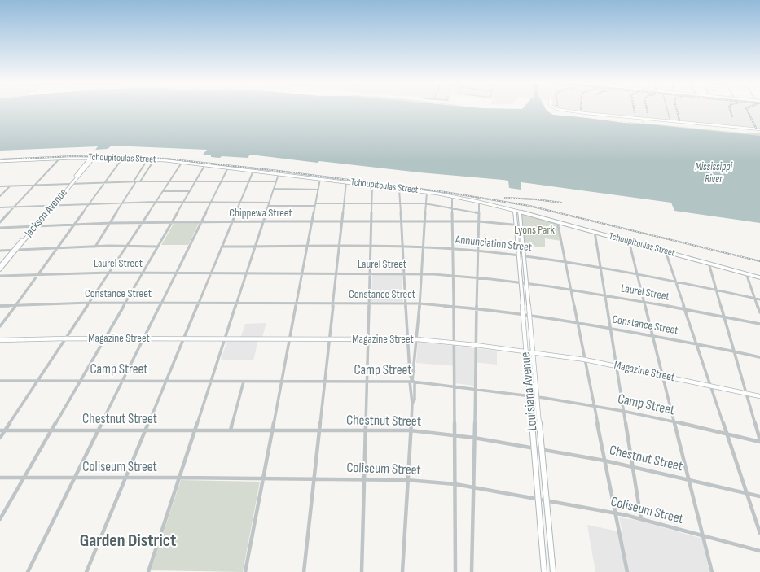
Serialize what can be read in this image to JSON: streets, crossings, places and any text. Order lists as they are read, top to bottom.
{
  "streets": {
    "street": [
      "Tchoupitoulas Street",
      "Jackson Avenue",
      "Chippewa Street",
      "Annunciation Street",
      "Laurel Street",
      "Constance Street",
      "Magazine Street",
      "Camp Street",
      "Louisiana Avenue",
      "Chestnut Street",
      "Coliseum Street"
    ]
  },
  "crossings": [
    ["Tchoupitoulas Street", "Jackson Avenue"],
    ["Tchoupitoulas Street", "Louisiana Avenue"],
    ["Jackson Avenue", "Chippewa Street"],
    ["Chippewa Street", "Louisiana Avenue"],
    ["Annunciation Street", "Louisiana Avenue"],
    ["Laurel Street", "Louisiana Avenue"],
    ["Constance Street", "Louisiana Avenue"],
    ["Magazine Street", "Louisiana Avenue"],
    ["Camp Street", "Louisiana Avenue"],
    ["Louisiana Avenue", "Chestnut Street"],
    ["Louisiana Avenue", "Coliseum Street"]
  ],
  "districts": ["Garden District"],
  "water": ["Mississippi River"],
  "parks": ["Lyons Park"]
}
